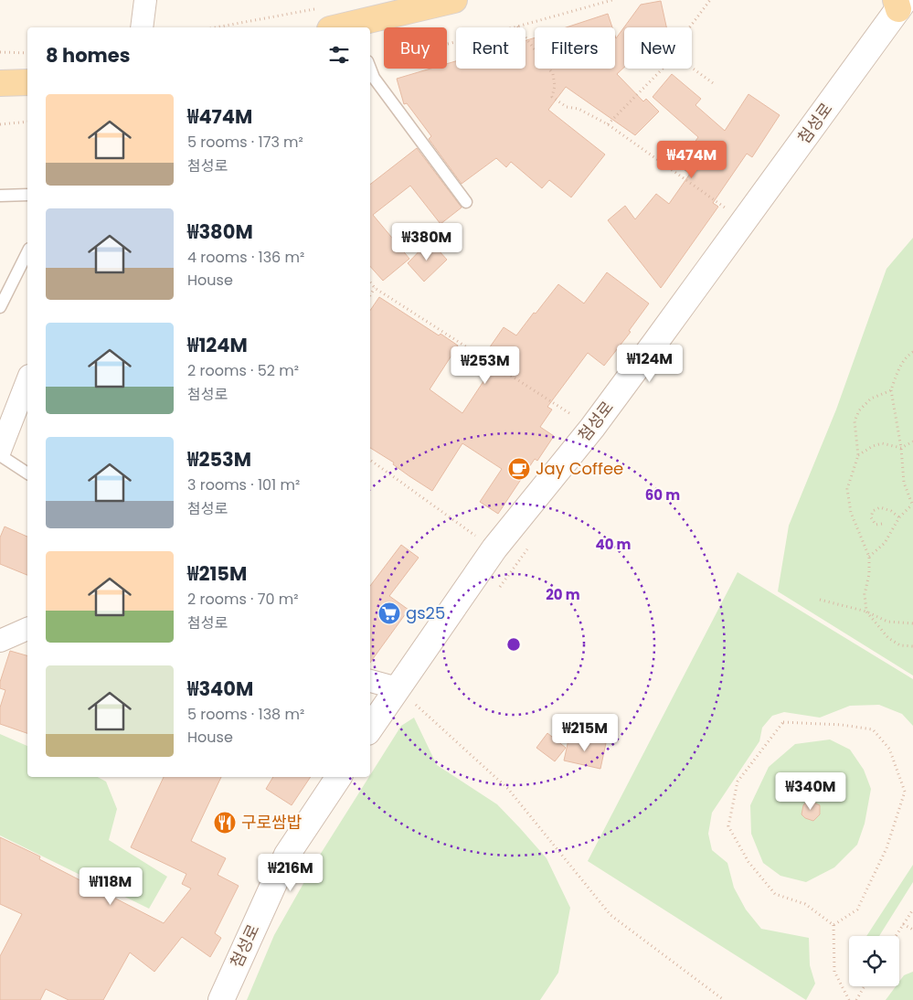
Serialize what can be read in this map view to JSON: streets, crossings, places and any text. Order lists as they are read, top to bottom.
{
  "streets": {
    "street": ["첨성로"]
  },
  "places": {
    "cafe": ["Jay Coffee"],
    "supermarket": ["gs25"],
    "restaurant": ["구로쌈밥"]
  },
  "page": {
    "chip": [
      "Buy",
      "Rent",
      "Filters",
      "New"
    ],
    "heading": "8 homes",
    "list": [
      {
        "name": "₩474M",
        "note": "5 rooms · 173 m² · 첨성로"
      },
      {
        "name": "₩380M",
        "note": "4 rooms · 136 m² · House"
      },
      {
        "name": "₩124M",
        "note": "2 rooms · 52 m² · 첨성로"
      },
      {
        "name": "₩253M",
        "note": "3 rooms · 101 m² · 첨성로"
      },
      {
        "name": "₩215M",
        "note": "2 rooms · 70 m² · 첨성로"
      },
      {
        "name": "₩340M",
        "note": "5 rooms · 138 m² · House"
      }
    ],
    "price": [
      "₩474M",
      "₩380M",
      "₩124M",
      "₩253M",
      "₩215M",
      "₩340M",
      "₩216M",
      "₩118M"
    ]
  },
  "rings": ["60 m", "40 m", "20 m"]
}
